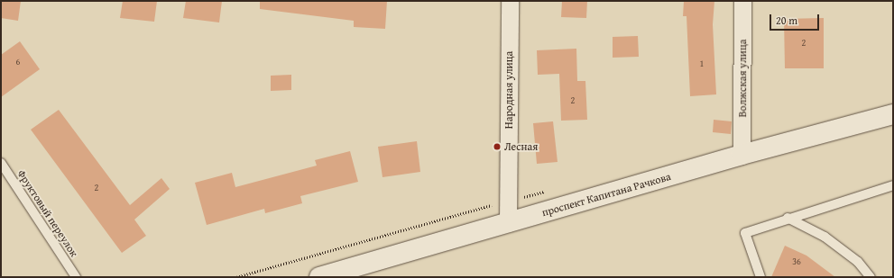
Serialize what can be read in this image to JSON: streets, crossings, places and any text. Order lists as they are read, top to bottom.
{
  "streets": {
    "street": ["Волжская улица", "Народная улица", "проспект Капитана Рачкова"],
    "lane": ["Фруктовый переулок"]
  },
  "crossings": [
    ["Волжская улица", "проспект Капитана Рачкова"],
    ["Народная улица", "проспект Капитана Рачкова"]
  ],
  "places": ["Лесная"],
  "house_numbers": [
    "2",
    "6",
    "1",
    "2",
    "2",
    "36"
  ],
  "scale_bar": "20 m"
}
